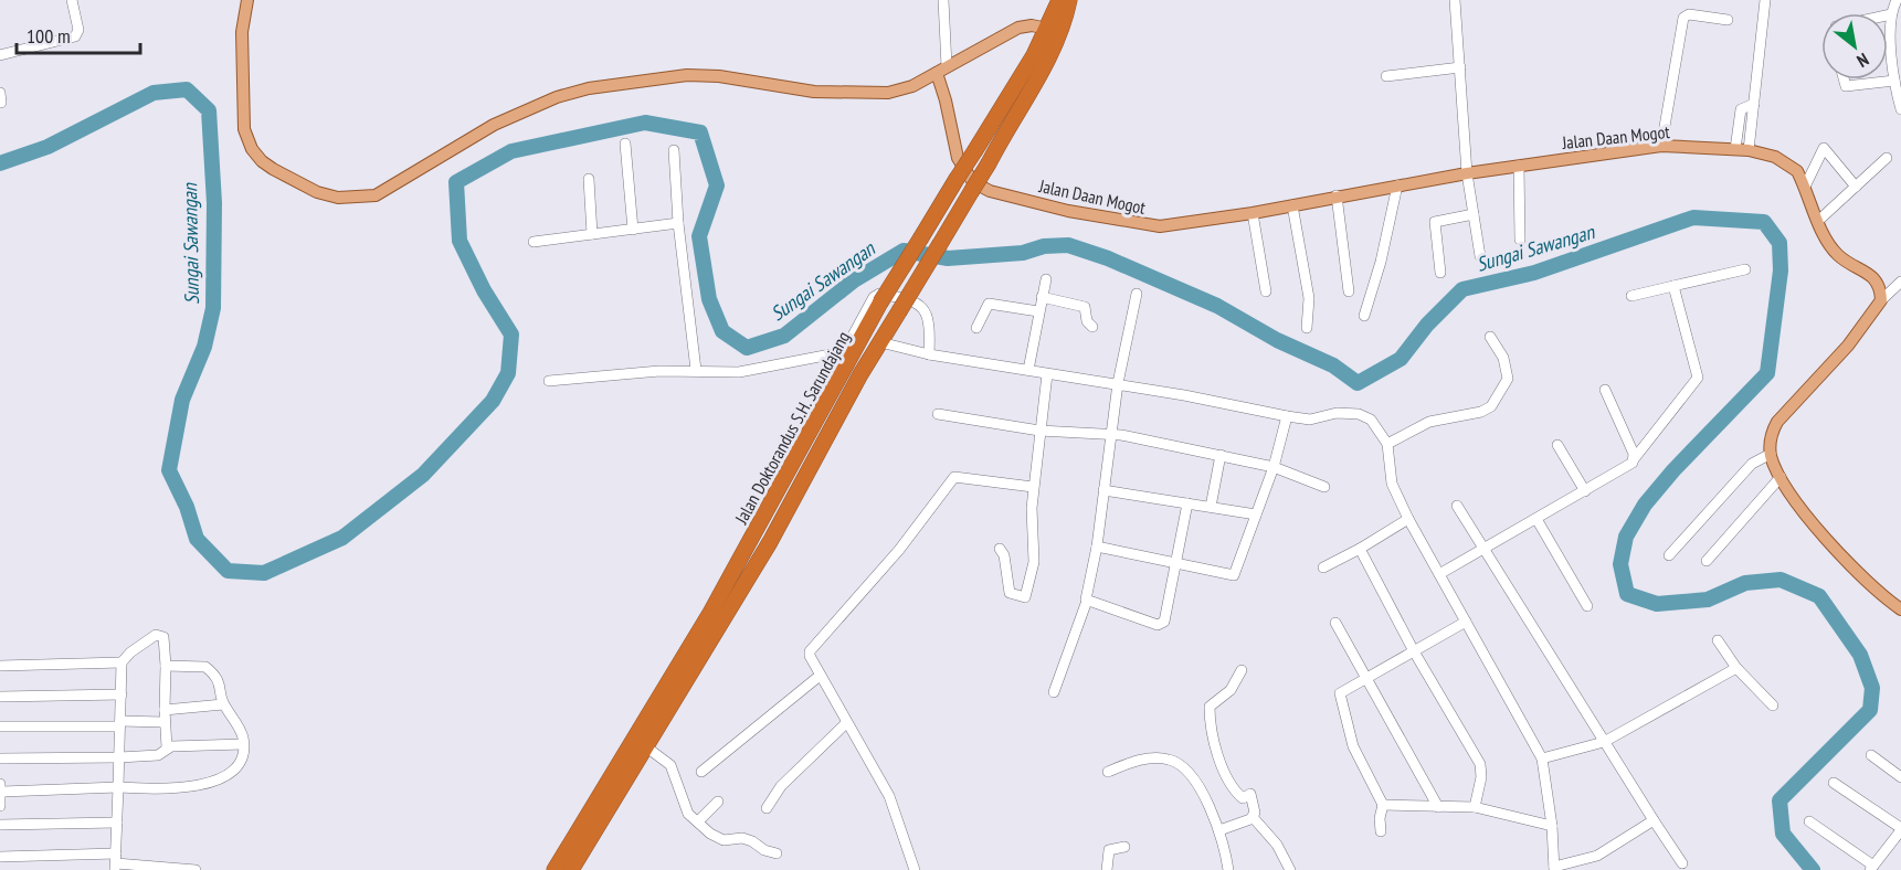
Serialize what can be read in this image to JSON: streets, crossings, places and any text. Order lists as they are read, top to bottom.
{
  "streets": {
    "highway": ["Jalan Doktorandus S.H. Sarundajang"],
    "main road": ["Jalan Daan Mogot"]
  },
  "water": ["Sungai Sawangan"],
  "scale_bar": "100 m",
  "north": "bottom right"
}
